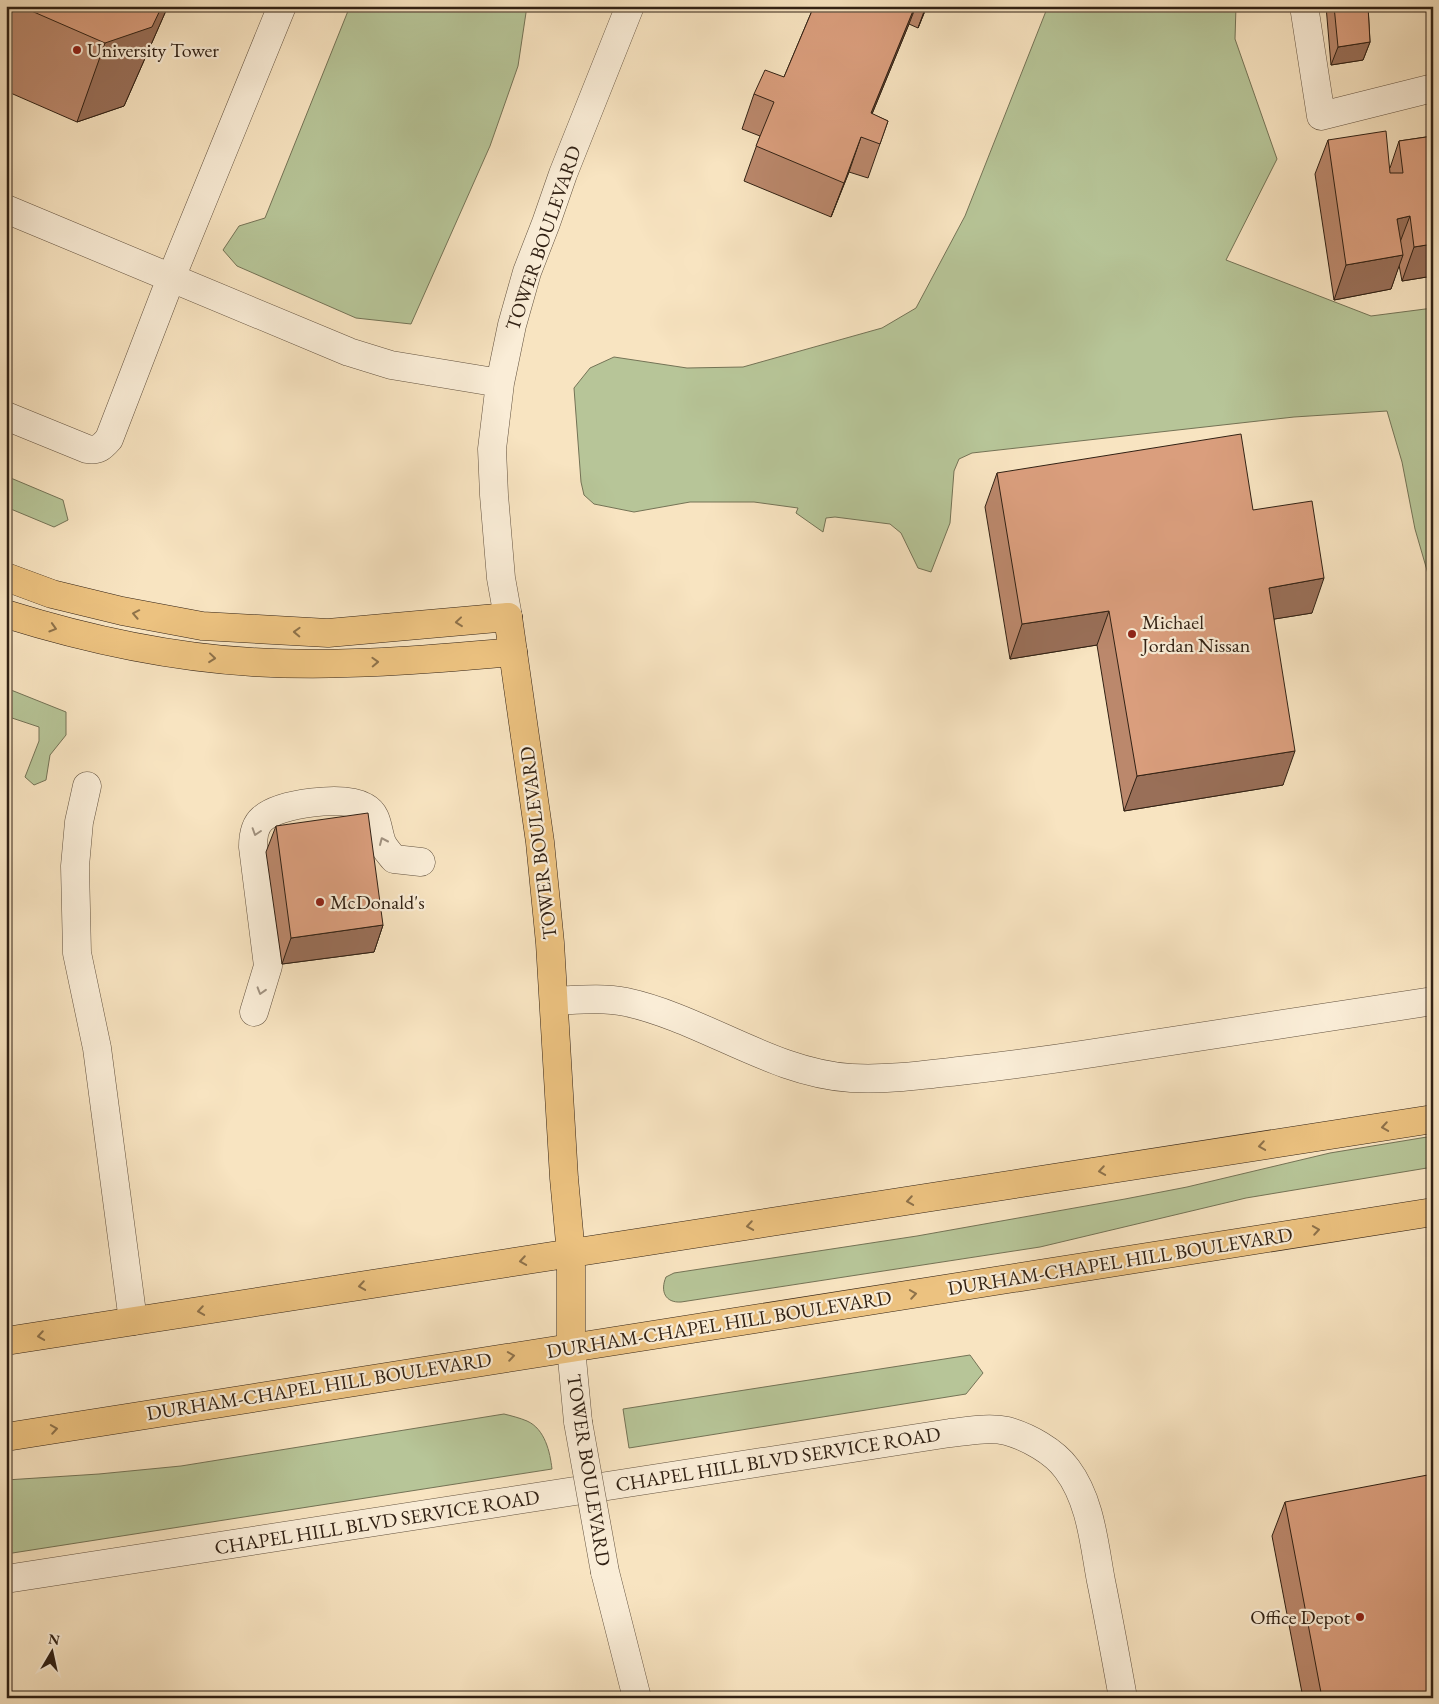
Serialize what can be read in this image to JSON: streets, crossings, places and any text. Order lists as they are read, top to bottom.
{
  "streets": {
    "main road": ["TOWER BOULEVARD", "DURHAM-CHAPEL HILL BOULEVARD"],
    "street": ["CHAPEL HILL BLVD SERVICE ROAD"]
  },
  "crossings": [
    ["TOWER BOULEVARD", "DURHAM-CHAPEL HILL BOULEVARD"]
  ],
  "places": [
    "University Tower",
    "Michael Jordan Nissan",
    "McDonald's",
    "Office Depot"
  ],
  "north": "top"
}
